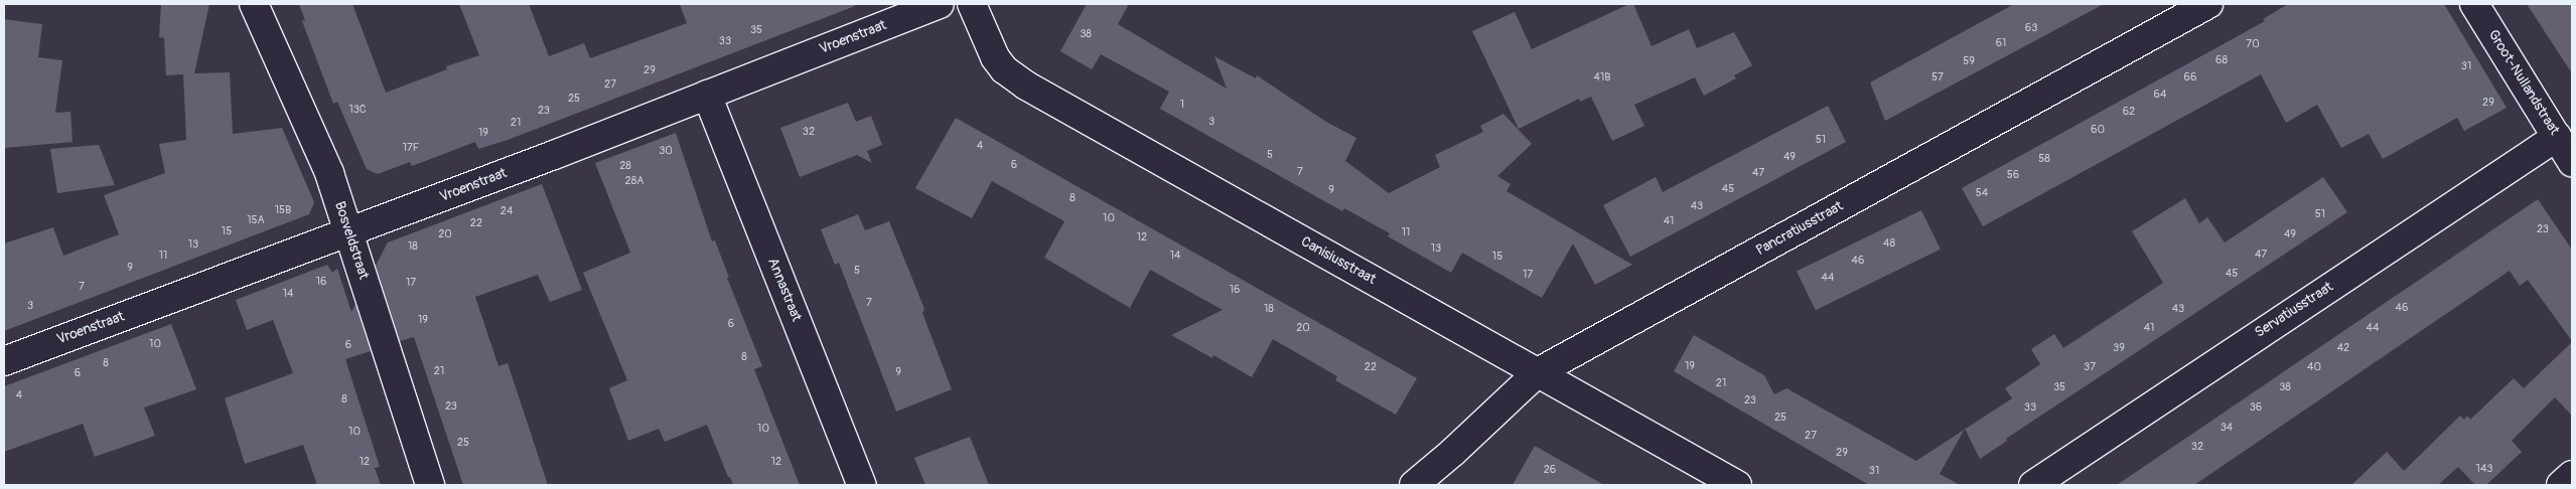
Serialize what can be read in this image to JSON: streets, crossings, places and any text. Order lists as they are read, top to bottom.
{
  "streets": {
    "street": [
      "Vroenstraat",
      "Groot-Nullandstraat",
      "Pancratiusstraat",
      "Bosveldstraat",
      "Canisiusstraat",
      "Annastraat",
      "Servatiusstraat"
    ]
  },
  "crossings": [
    ["Vroenstraat", "Bosveldstraat"],
    ["Vroenstraat", "Annastraat"],
    ["Groot-Nullandstraat", "Servatiusstraat"],
    ["Pancratiusstraat", "Canisiusstraat"]
  ],
  "house_numbers": [
    "63",
    "35",
    "38",
    "33",
    "61",
    "70",
    "68",
    "59",
    "31",
    "29",
    "41B",
    "57",
    "66",
    "27",
    "64",
    "25",
    "29",
    "1",
    "13C",
    "23",
    "62",
    "3",
    "21",
    "60",
    "32",
    "19",
    "51",
    "4",
    "17F",
    "30",
    "5",
    "49",
    "58",
    "6",
    "28",
    "7",
    "47",
    "56",
    "28A",
    "45",
    "9",
    "54",
    "8",
    "43",
    "15B",
    "24",
    "51",
    "10",
    "15A",
    "41",
    "22",
    "23",
    "15",
    "11",
    "20",
    "49",
    "12",
    "48",
    "13",
    "18",
    "13",
    "47",
    "11",
    "14",
    "15",
    "46",
    "9",
    "5",
    "45",
    "17",
    "44",
    "16",
    "17",
    "7",
    "16",
    "14",
    "7",
    "3",
    "46",
    "18",
    "43",
    "19",
    "6",
    "20",
    "41",
    "44",
    "10",
    "6",
    "39",
    "42",
    "8",
    "8",
    "19",
    "22",
    "37",
    "40",
    "21",
    "9",
    "6",
    "21",
    "35",
    "38",
    "4",
    "8",
    "23",
    "23",
    "33",
    "36",
    "25",
    "34",
    "10",
    "10",
    "27",
    "25",
    "32",
    "29",
    "12",
    "12",
    "143",
    "26",
    "31"
  ]
}
